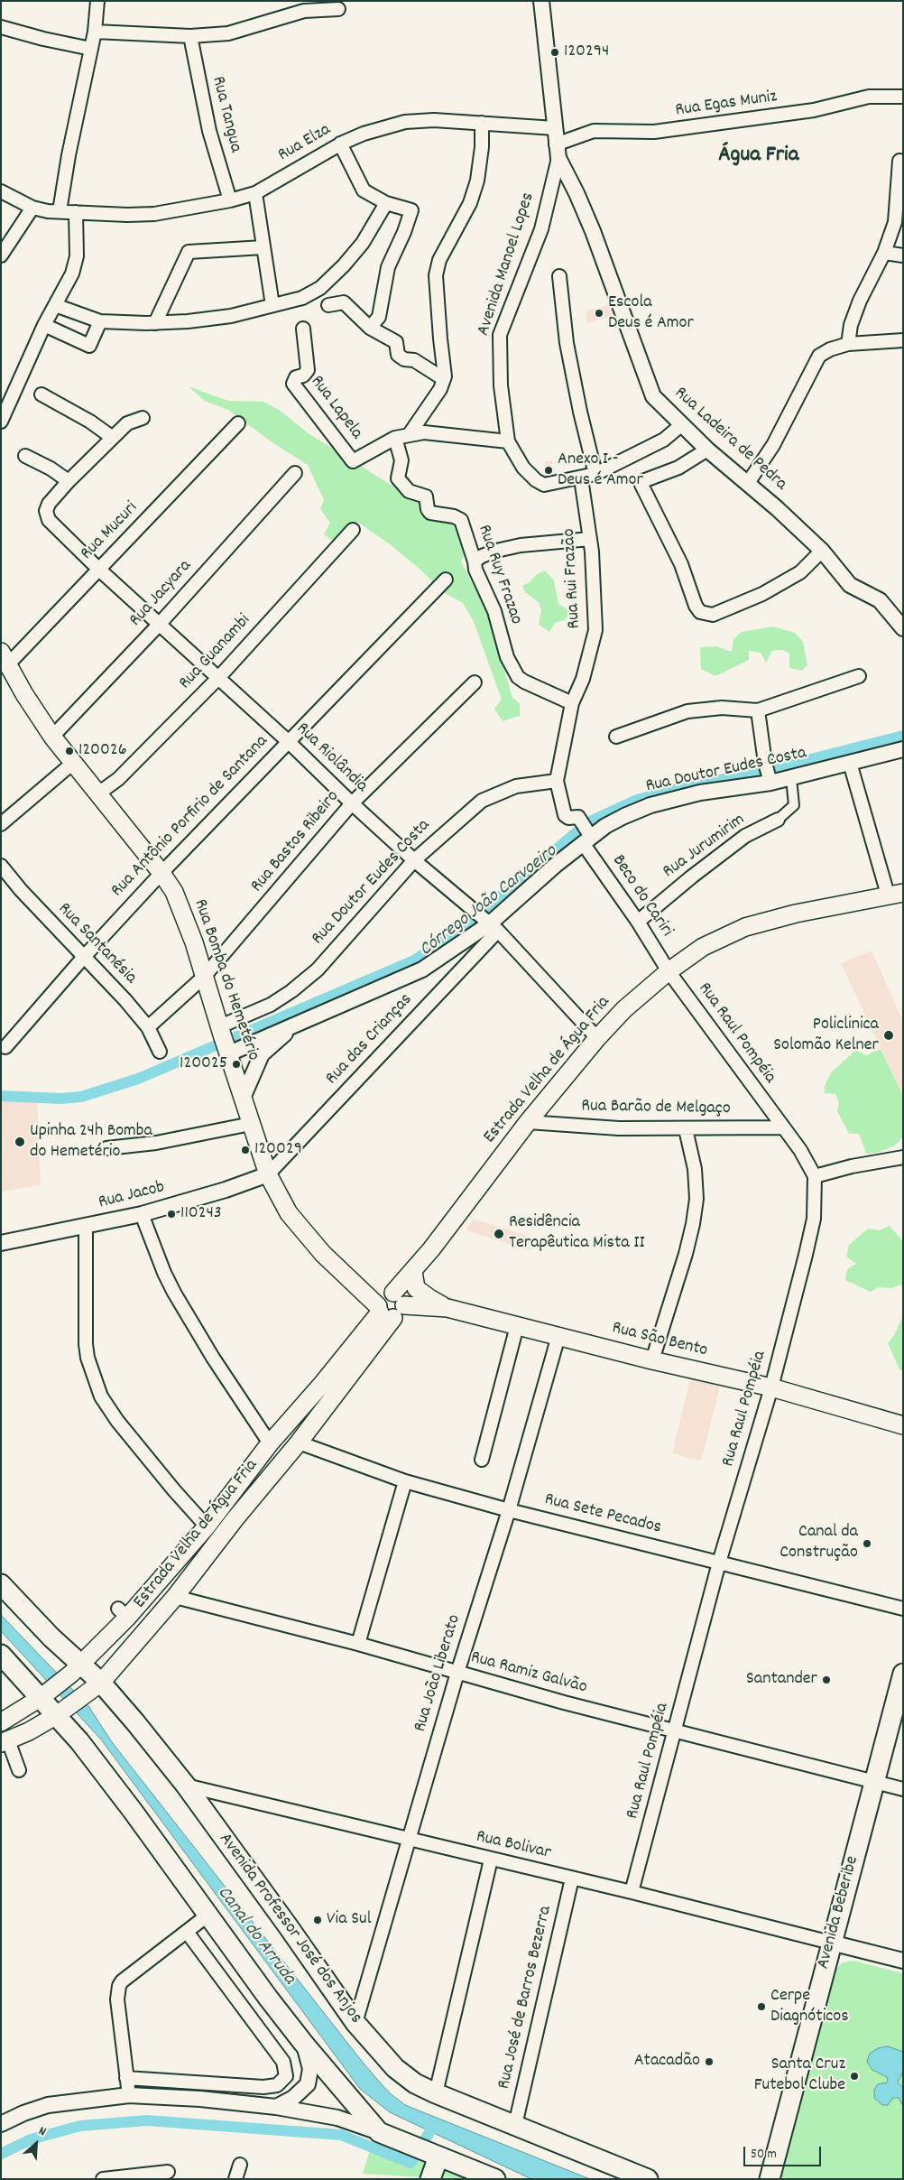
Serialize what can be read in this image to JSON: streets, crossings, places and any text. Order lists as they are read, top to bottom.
{
  "streets": {
    "main road": [
      "Rua Bomba do Hemetério",
      "Estrada Velha de Água Fria",
      "Rua São Bento",
      "Avenida Beberibe",
      "Avenida Professor José dos Anjos"
    ],
    "street": [
      "Rua Egas Muniz",
      "Rua Tangua",
      "Rua Elza",
      "Avenida Manoel Lopes",
      "Rua Lapela",
      "Rua Ladeira de Pedra",
      "Rua Mucuri",
      "Rua Ruy Frazao",
      "Rua Rui Frazão",
      "Rua Jacyara",
      "Rua Guanambi",
      "Rua Riolândia",
      "Rua Doutor Eudes Costa",
      "Rua Antônio Porfirio de Santana",
      "Rua Bastos Ribeiro",
      "Rua Jurumirim",
      "Beco do Cariri",
      "Rua Santanésia",
      "Rua Raul Pompéia",
      "Rua das Crianças",
      "Rua Barão de Melgaço",
      "Rua Jacob",
      "Rua Sete Pecados",
      "Rua João Liberato",
      "Rua Ramiz Galvão",
      "Rua Bolivar",
      "Rua José de Barros Bezerra"
    ]
  },
  "crossings": [
    ["Rua Egas Muniz", "Avenida Manoel Lopes"],
    ["Rua Egas Muniz", "Rua Ladeira de Pedra"],
    ["Rua Tangua", "Rua Elza"],
    ["Rua Elza", "Rua Ladeira de Pedra"],
    ["Avenida Manoel Lopes", "Rua Ladeira de Pedra"],
    ["Avenida Manoel Lopes", "Rua Rui Frazão"],
    ["Rua Lapela", "Rua Ruy Frazao"],
    ["Rua Mucuri", "Rua Riolândia"],
    ["Rua Mucuri", "Rua Bomba do Hemetério"],
    ["Rua Ruy Frazao", "Rua Rui Frazão"],
    ["Rua Rui Frazão", "Rua Doutor Eudes Costa"],
    ["Rua Jacyara", "Rua Riolândia"],
    ["Rua Jacyara", "Rua Bomba do Hemetério"],
    ["Rua Guanambi", "Rua Riolândia"],
    ["Rua Guanambi", "Rua Bomba do Hemetério"],
    ["Rua Riolândia", "Rua Doutor Eudes Costa"],
    ["Rua Riolândia", "Rua Antônio Porfirio de Santana"],
    ["Rua Riolândia", "Rua Bastos Ribeiro"],
    ["Rua Riolândia", "Rua das Crianças"],
    ["Rua Riolândia", "Estrada Velha de Água Fria"],
    ["Rua Doutor Eudes Costa", "Rua Jurumirim"],
    ["Rua Doutor Eudes Costa", "Beco do Cariri"],
    ["Rua Doutor Eudes Costa", "Rua Bomba do Hemetério"],
    ["Rua Doutor Eudes Costa", "Rua das Crianças"],
    ["Rua Antônio Porfirio de Santana", "Rua Santanésia"],
    ["Rua Antônio Porfirio de Santana", "Rua Bomba do Hemetério"],
    ["Rua Bastos Ribeiro", "Rua Santanésia"],
    ["Rua Bastos Ribeiro", "Rua Bomba do Hemetério"],
    ["Rua Jurumirim", "Beco do Cariri"],
    ["Beco do Cariri", "Rua Raul Pompéia"],
    ["Beco do Cariri", "Estrada Velha de Água Fria"],
    ["Rua Bomba do Hemetério", "Rua das Crianças"],
    ["Rua Bomba do Hemetério", "Estrada Velha de Água Fria"],
    ["Rua Bomba do Hemetério", "Rua Jacob"],
    ["Rua Bomba do Hemetério", "Rua São Bento"],
    ["Rua Raul Pompéia", "Estrada Velha de Água Fria"],
    ["Rua Raul Pompéia", "Rua Barão de Melgaço"],
    ["Rua Raul Pompéia", "Rua São Bento"],
    ["Rua Raul Pompéia", "Rua Sete Pecados"],
    ["Rua Raul Pompéia", "Rua Ramiz Galvão"],
    ["Rua Raul Pompéia", "Rua Bolivar"],
    ["Rua das Crianças", "Rua Jacob"],
    ["Estrada Velha de Água Fria", "Rua Barão de Melgaço"],
    ["Estrada Velha de Água Fria", "Rua São Bento"],
    ["Estrada Velha de Água Fria", "Rua Sete Pecados"],
    ["Estrada Velha de Água Fria", "Rua Ramiz Galvão"],
    ["Estrada Velha de Água Fria", "Avenida Professor José dos Anjos"],
    ["Rua São Bento", "Rua João Liberato"],
    ["Rua Sete Pecados", "Rua João Liberato"],
    ["Rua João Liberato", "Rua Ramiz Galvão"],
    ["Rua João Liberato", "Rua Bolivar"],
    ["Rua João Liberato", "Avenida Professor José dos Anjos"],
    ["Rua Ramiz Galvão", "Avenida Beberibe"],
    ["Rua Bolivar", "Avenida Beberibe"],
    ["Rua Bolivar", "Avenida Professor José dos Anjos"],
    ["Rua Bolivar", "Rua José de Barros Bezerra"],
    ["Avenida Professor José dos Anjos", "Rua José de Barros Bezerra"]
  ],
  "districts": ["Água Fria"],
  "water": ["Córrego João Carvoeiro", "Canal do Arruda"],
  "places": [
    "120294",
    "Escola Deus é Amor",
    "Anexo I - Deus é Amor",
    "120026",
    "Policlinica Solomão Kelner",
    "120025",
    "Upinha 24h Bomba do Hemetério",
    "120029",
    "110243",
    "Residência Terapêutica Mista II",
    "Canal da Construção",
    "Santander",
    "Via Sul",
    "Cerpe Diagnóticos",
    "Atacadão",
    "Santa Cruz Futebol Clube"
  ],
  "scale_bar": "50 m",
  "north": "top right"
}
